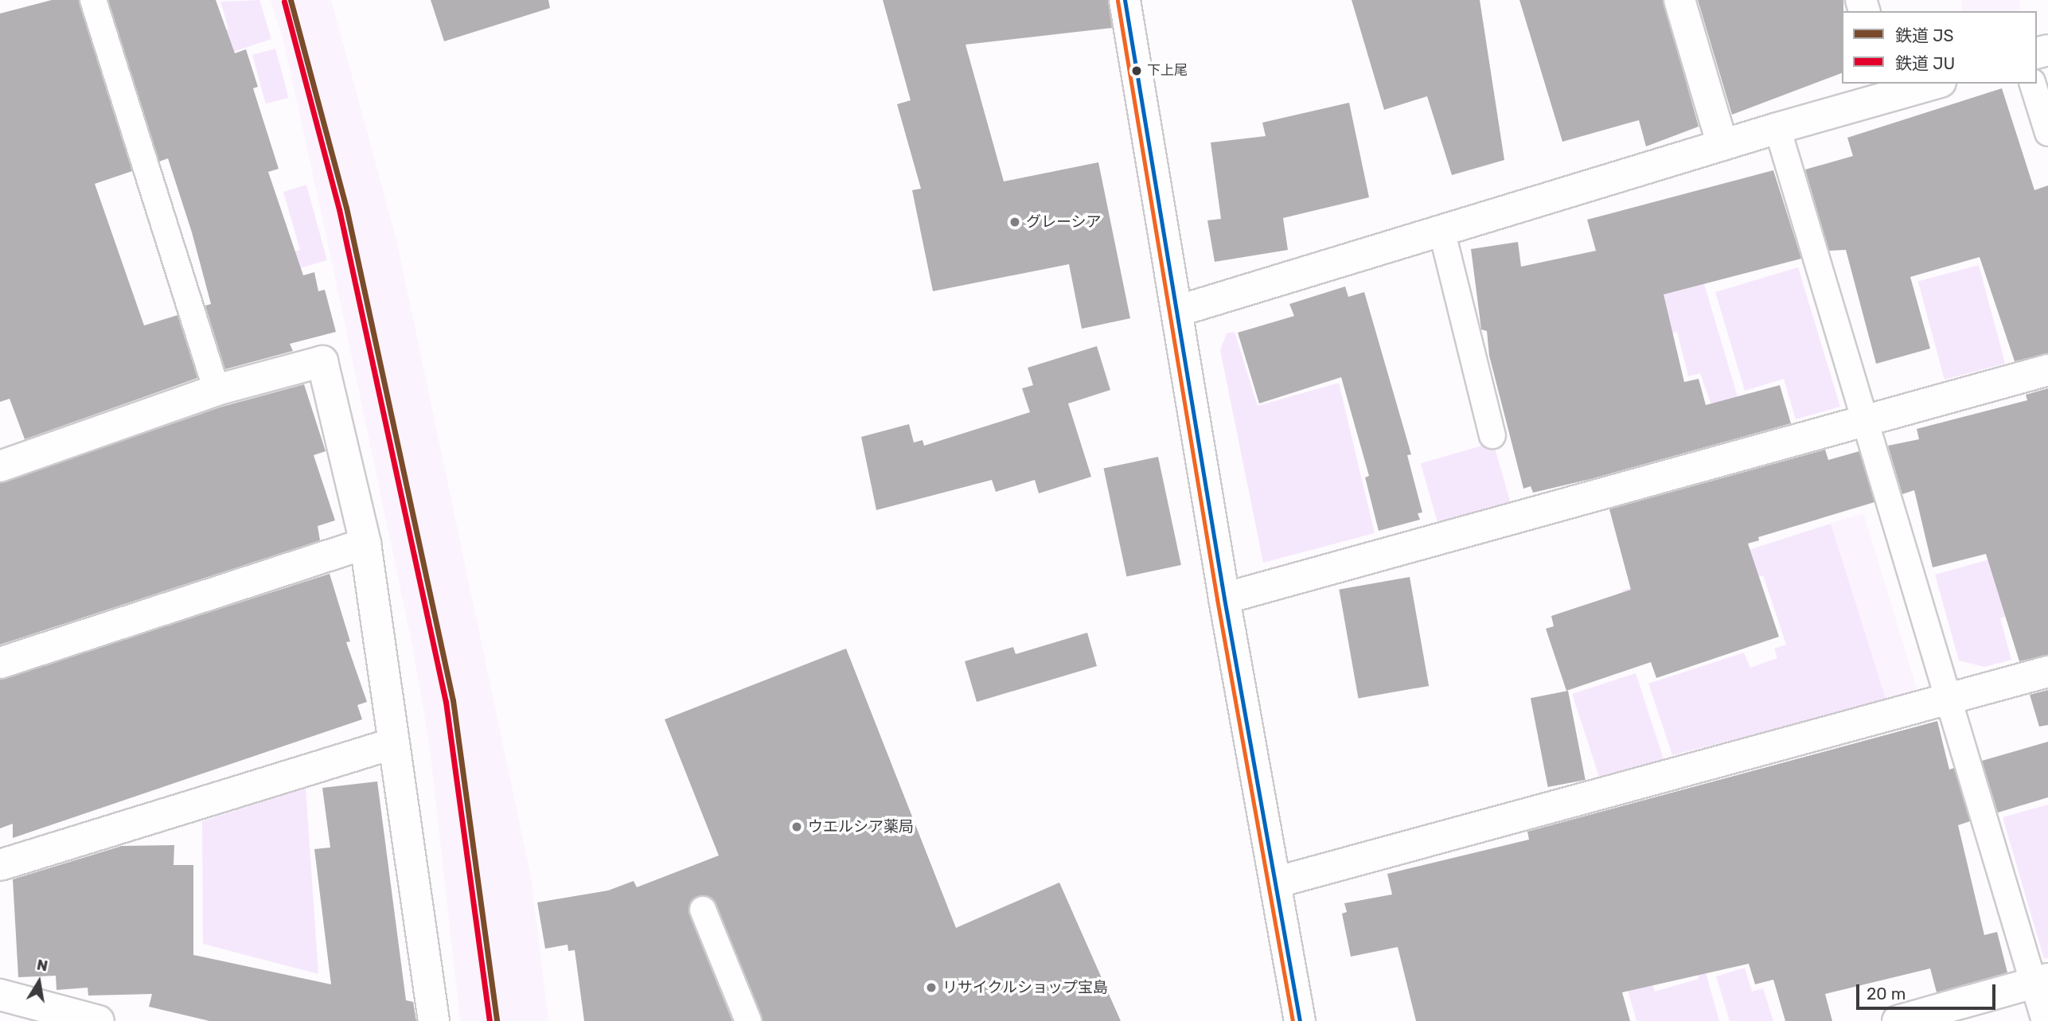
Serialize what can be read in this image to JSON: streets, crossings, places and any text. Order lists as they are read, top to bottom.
{
  "places": [
    "下上尾",
    "グレーシア",
    "ウエルシア薬局",
    "リサイクルショップ宝島"
  ],
  "lines": ["rail line JS", "rail line JU"],
  "legend": ["鉄道 JS", "鉄道 JU"],
  "scale_bar": "20 m",
  "north": "top"
}
